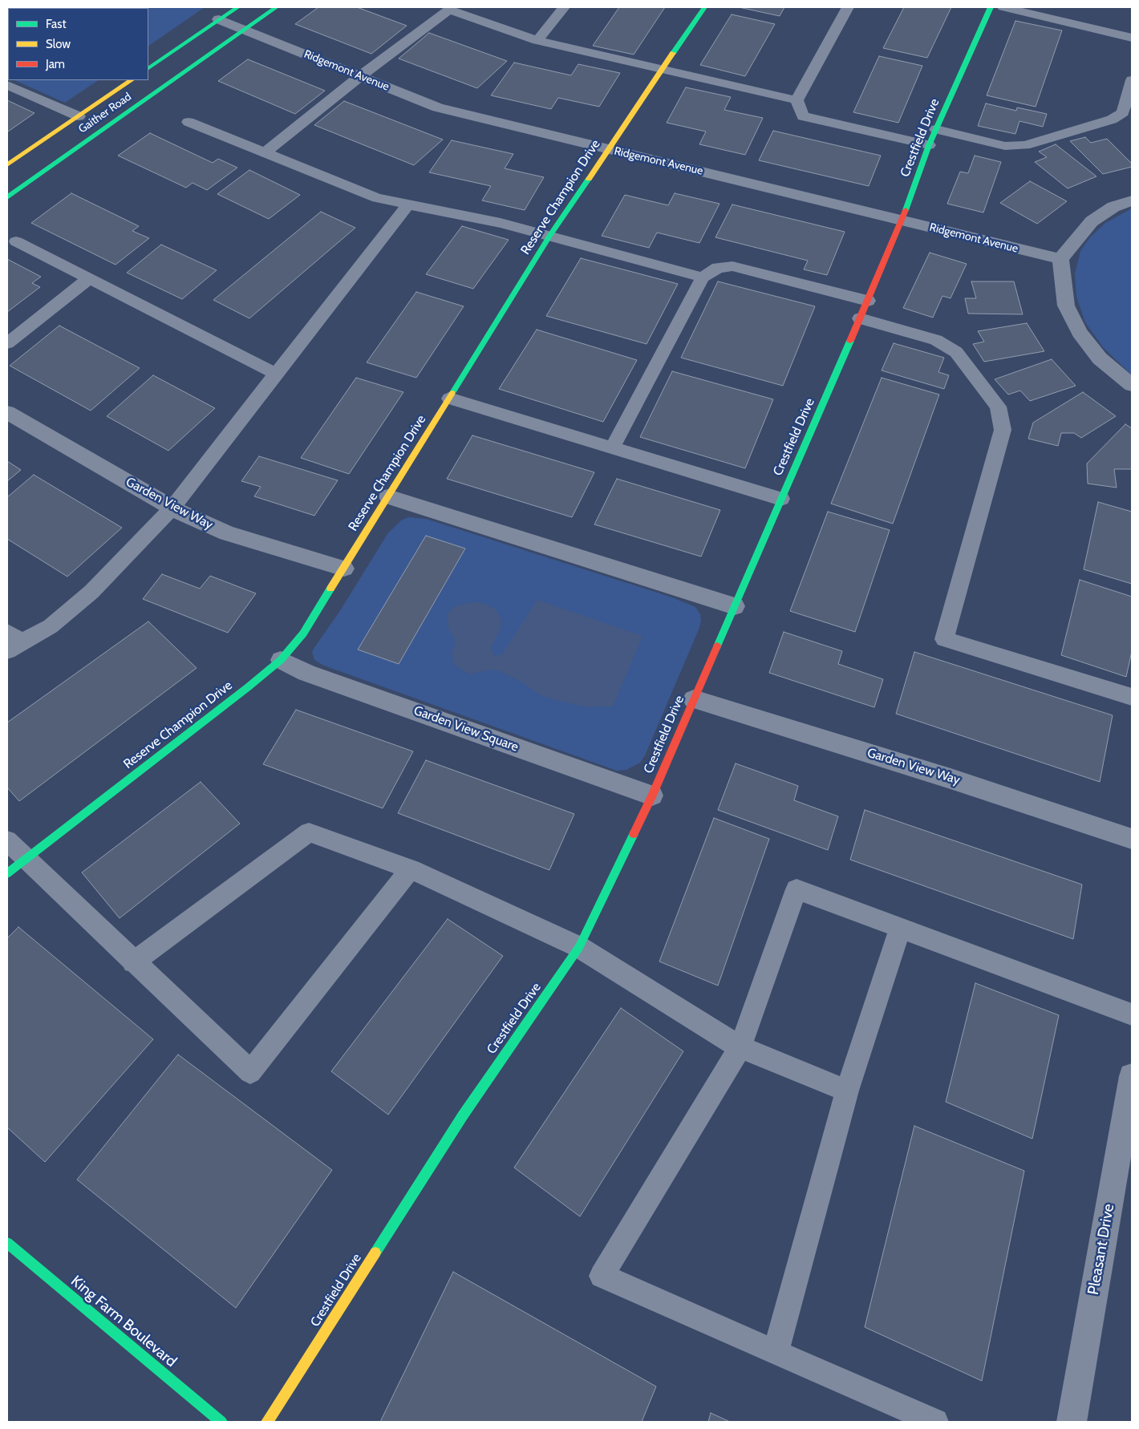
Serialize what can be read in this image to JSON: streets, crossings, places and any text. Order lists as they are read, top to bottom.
{
  "streets": {
    "street": [
      "Ridgemont Avenue",
      "Gaither Road",
      "Crestfield Drive",
      "Reserve Champion Drive",
      "Garden View Way",
      "Garden View Square",
      "Pleasant Drive",
      "King Farm Boulevard"
    ]
  },
  "crossings": [
    ["Ridgemont Avenue", "Gaither Road"],
    ["Ridgemont Avenue", "Crestfield Drive"],
    ["Ridgemont Avenue", "Reserve Champion Drive"],
    ["Crestfield Drive", "Garden View Way"],
    ["Crestfield Drive", "Garden View Square"],
    ["Reserve Champion Drive", "Garden View Way"],
    ["Reserve Champion Drive", "Garden View Square"]
  ],
  "legend": ["Fast", "Slow", "Jam"]
}
